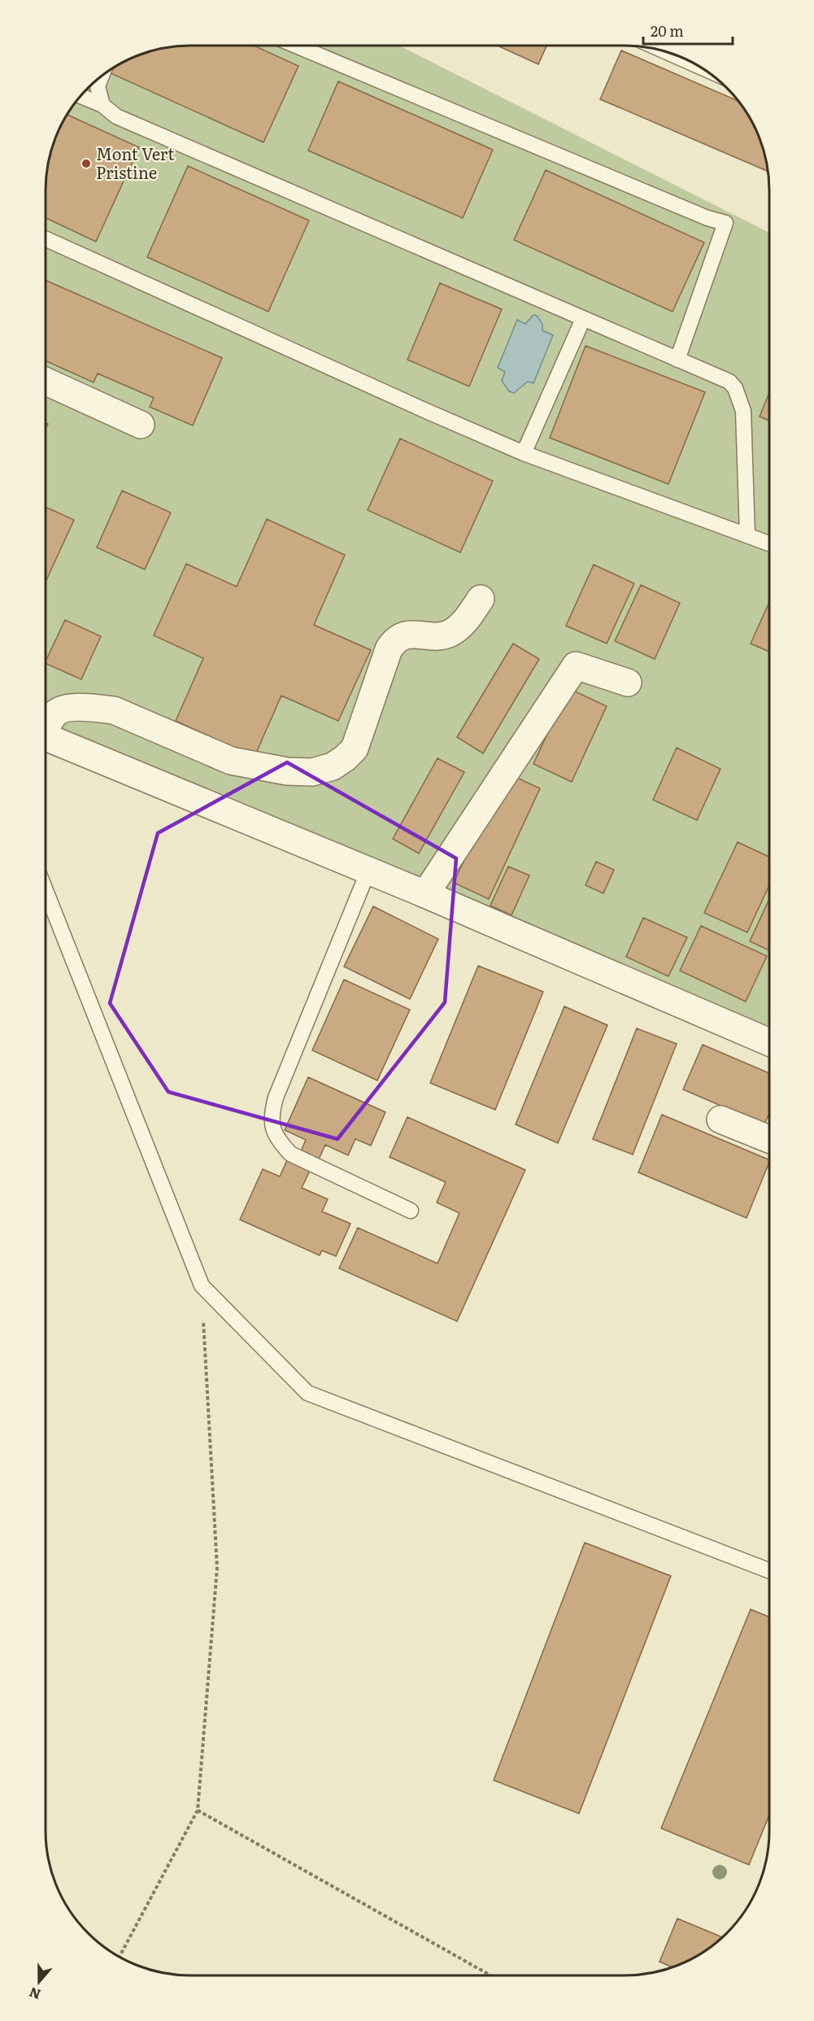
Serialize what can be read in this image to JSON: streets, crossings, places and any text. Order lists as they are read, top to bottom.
{
  "places": ["Mont Vert Pristine"],
  "scale_bar": "20 m",
  "north": "bottom"
}
